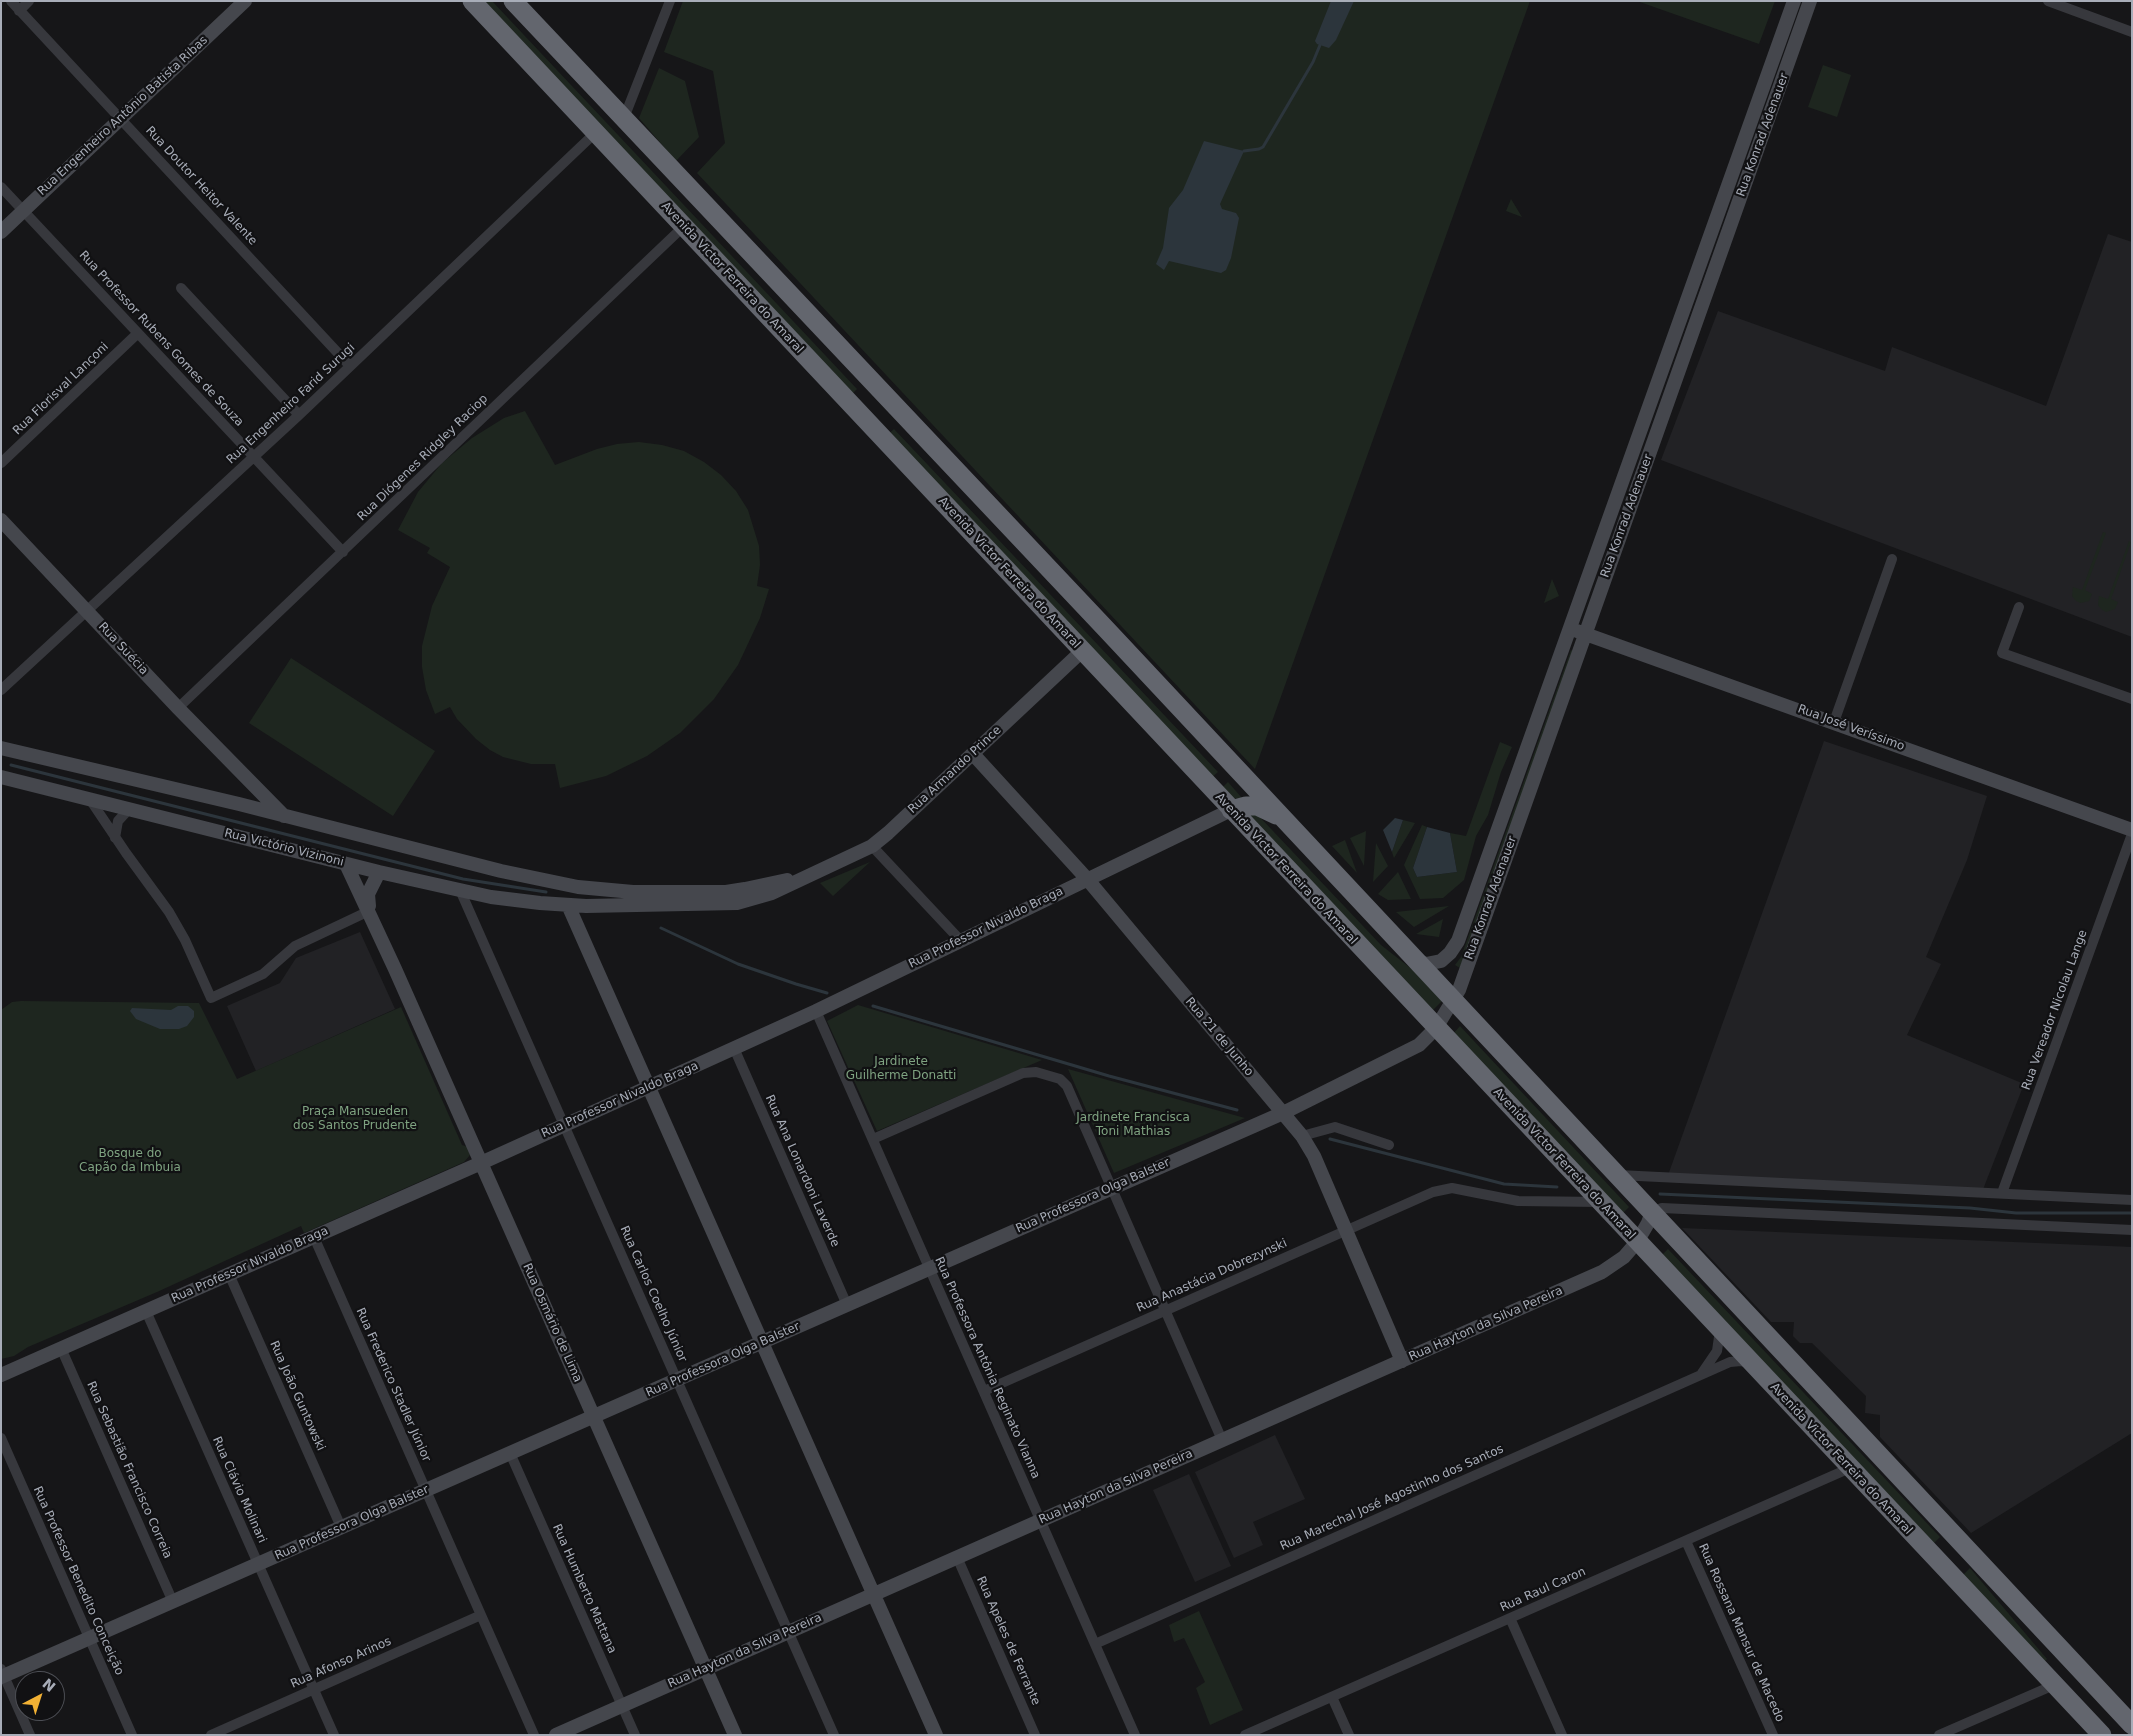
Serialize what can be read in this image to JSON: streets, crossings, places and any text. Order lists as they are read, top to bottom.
{
  "streets": {
    "highway": ["Avenida Victor Ferreira do Amaral"],
    "street": [
      "Rua Engenheiro Antônio Batista Ribas",
      "Rua Konrad Adenauer",
      "Rua Doutor Heitor Valente",
      "Rua Professor Rubens Gomes de Souza",
      "Rua Florisval Lançoni",
      "Rua Engenheiro Farid Surugi",
      "Rua Diógenes Ridgley Raciop",
      "Rua Suécia",
      "Rua José Veríssimo",
      "Rua Armando Prince",
      "Rua Victório Vizinoni",
      "Rua Professor Nivaldo Braga",
      "Rua Vereador Nicolau Lange",
      "Rua 21 de Junho",
      "Rua Ana Lonardoni Laverde",
      "Rua Professora Olga Balster",
      "Rua Anastácia Dobrezynski",
      "Rua Carlos Coelho Júnior",
      "Rua Osmário de Lima",
      "Rua Hayton da Silva Pereira",
      "Rua Professora Antônia Reginato Vianna",
      "Rua Frederico Stadler Júnior",
      "Rua João Guntowski",
      "Rua Sebastião Francisco Correia",
      "Rua Clávio Molinari",
      "Rua Marechal José Agostinho dos Santos",
      "Rua Professor Benedito Conceição",
      "Rua Humberto Mattana",
      "Rua Raul Caron",
      "Rua Rossana Mansur de Macedo",
      "Rua Apeles de Ferrante",
      "Rua Afonso Arinos"
    ]
  },
  "crossings": [
    ["Rua Engenheiro Antônio Batista Ribas", "Rua Doutor Heitor Valente"],
    ["Rua Engenheiro Antônio Batista Ribas", "Rua Professor Rubens Gomes de Souza"],
    ["Rua Konrad Adenauer", "Avenida Victor Ferreira do Amaral"],
    ["Rua Konrad Adenauer", "Rua José Veríssimo"],
    ["Rua Konrad Adenauer", "Rua Professora Olga Balster"],
    ["Rua Doutor Heitor Valente", "Rua Engenheiro Farid Surugi"],
    ["Avenida Victor Ferreira do Amaral", "Rua Engenheiro Farid Surugi"],
    ["Avenida Victor Ferreira do Amaral", "Rua Diógenes Ridgley Raciop"],
    ["Avenida Victor Ferreira do Amaral", "Rua Armando Prince"],
    ["Avenida Victor Ferreira do Amaral", "Rua Professor Nivaldo Braga"],
    ["Avenida Victor Ferreira do Amaral", "Rua Professora Olga Balster"],
    ["Avenida Victor Ferreira do Amaral", "Rua Anastácia Dobrezynski"],
    ["Avenida Victor Ferreira do Amaral", "Rua Hayton da Silva Pereira"],
    ["Avenida Victor Ferreira do Amaral", "Rua Marechal José Agostinho dos Santos"],
    ["Avenida Victor Ferreira do Amaral", "Rua Raul Caron"],
    ["Rua Professor Rubens Gomes de Souza", "Rua Florisval Lançoni"],
    ["Rua Professor Rubens Gomes de Souza", "Rua Engenheiro Farid Surugi"],
    ["Rua Professor Rubens Gomes de Souza", "Rua Diógenes Ridgley Raciop"],
    ["Rua Engenheiro Farid Surugi", "Rua Suécia"],
    ["Rua Diógenes Ridgley Raciop", "Rua Suécia"],
    ["Rua Suécia", "Rua Armando Prince"],
    ["Rua Armando Prince", "Rua Victório Vizinoni"],
    ["Rua Armando Prince", "Rua 21 de Junho"],
    ["Rua Victório Vizinoni", "Rua Carlos Coelho Júnior"],
    ["Rua Victório Vizinoni", "Rua Osmário de Lima"],
    ["Rua Professor Nivaldo Braga", "Rua 21 de Junho"],
    ["Rua Professor Nivaldo Braga", "Rua Ana Lonardoni Laverde"],
    ["Rua Professor Nivaldo Braga", "Rua Carlos Coelho Júnior"],
    ["Rua Professor Nivaldo Braga", "Rua Osmário de Lima"],
    ["Rua Professor Nivaldo Braga", "Rua Professora Antônia Reginato Vianna"],
    ["Rua Professor Nivaldo Braga", "Rua Frederico Stadler Júnior"],
    ["Rua Professor Nivaldo Braga", "Rua João Guntowski"],
    ["Rua Professor Nivaldo Braga", "Rua Sebastião Francisco Correia"],
    ["Rua Professor Nivaldo Braga", "Rua Clávio Molinari"],
    ["Rua 21 de Junho", "Rua Professora Olga Balster"],
    ["Rua 21 de Junho", "Rua Anastácia Dobrezynski"],
    ["Rua 21 de Junho", "Rua Hayton da Silva Pereira"],
    ["Rua Ana Lonardoni Laverde", "Rua Professora Olga Balster"],
    ["Rua Professora Olga Balster", "Rua Carlos Coelho Júnior"],
    ["Rua Professora Olga Balster", "Rua Osmário de Lima"],
    ["Rua Professora Olga Balster", "Rua Professora Antônia Reginato Vianna"],
    ["Rua Professora Olga Balster", "Rua Frederico Stadler Júnior"],
    ["Rua Professora Olga Balster", "Rua João Guntowski"],
    ["Rua Professora Olga Balster", "Rua Sebastião Francisco Correia"],
    ["Rua Professora Olga Balster", "Rua Clávio Molinari"],
    ["Rua Professora Olga Balster", "Rua Professor Benedito Conceição"],
    ["Rua Professora Olga Balster", "Rua Humberto Mattana"],
    ["Rua Anastácia Dobrezynski", "Rua Professora Antônia Reginato Vianna"],
    ["Rua Carlos Coelho Júnior", "Rua Hayton da Silva Pereira"],
    ["Rua Osmário de Lima", "Rua Hayton da Silva Pereira"],
    ["Rua Hayton da Silva Pereira", "Rua Professora Antônia Reginato Vianna"],
    ["Rua Hayton da Silva Pereira", "Rua Humberto Mattana"],
    ["Rua Hayton da Silva Pereira", "Rua Apeles de Ferrante"],
    ["Rua Professora Antônia Reginato Vianna", "Rua Marechal José Agostinho dos Santos"],
    ["Rua Frederico Stadler Júnior", "Rua Afonso Arinos"],
    ["Rua Clávio Molinari", "Rua Afonso Arinos"],
    ["Rua Raul Caron", "Rua Rossana Mansur de Macedo"]
  ],
  "parks": [
    "Jardinete Guilherme Donatti",
    "Praça Mansueden dos Santos Prudente",
    "Jardinete Francisca Toni Mathias",
    "Bosque do Capão da Imbuia"
  ],
  "north": "top right"
}
